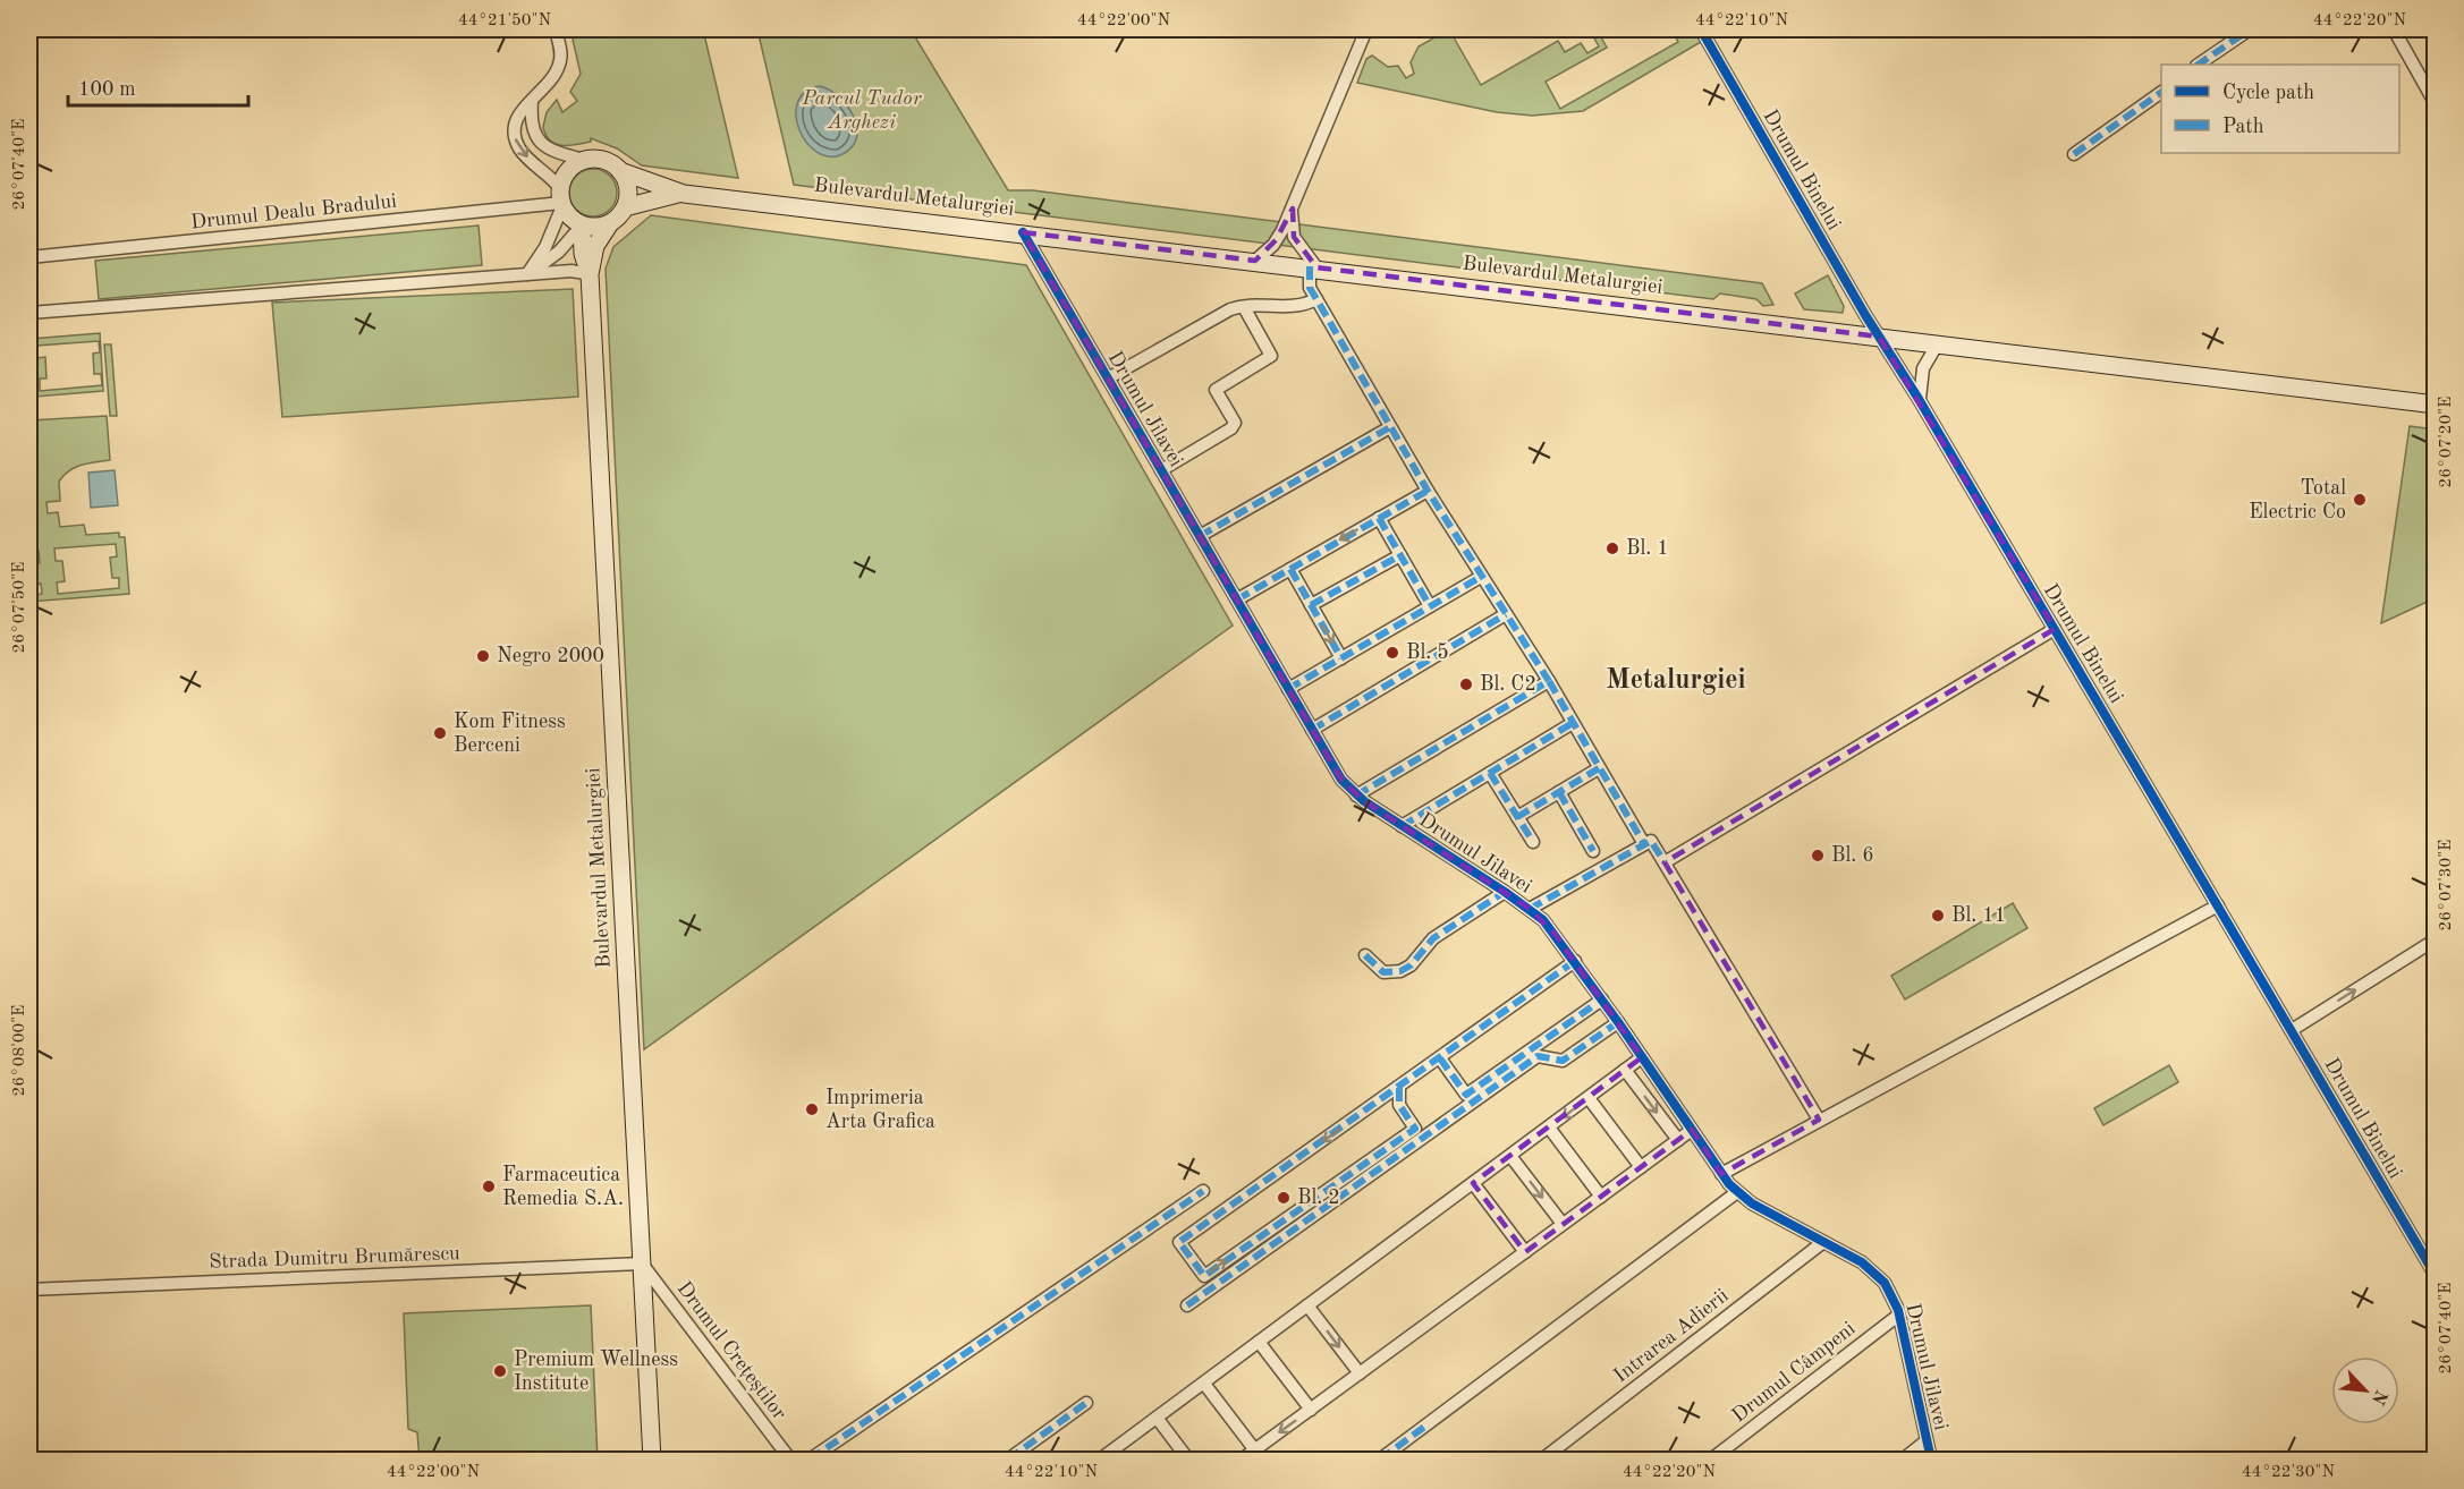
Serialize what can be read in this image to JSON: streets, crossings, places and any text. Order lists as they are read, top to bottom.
{
  "streets": {
    "main road": ["Bulevardul Metalurgiei"],
    "street": [
      "Drumul Binelui",
      "Drumul Dealu Bradului",
      "Drumul Jilavei",
      "Strada Dumitru Brumărescu",
      "Intrarea Adierii",
      "Drumul Crețeștilor",
      "Drumul Câmpeni"
    ]
  },
  "crossings": [
    ["Drumul Binelui", "Bulevardul Metalurgiei"],
    ["Bulevardul Metalurgiei", "Drumul Dealu Bradului"],
    ["Bulevardul Metalurgiei", "Drumul Jilavei"],
    ["Bulevardul Metalurgiei", "Strada Dumitru Brumărescu"],
    ["Bulevardul Metalurgiei", "Drumul Crețeștilor"],
    ["Drumul Jilavei", "Intrarea Adierii"],
    ["Drumul Jilavei", "Drumul Câmpeni"],
    ["Strada Dumitru Brumărescu", "Drumul Crețeștilor"]
  ],
  "districts": ["Metalurgiei"],
  "parks": ["Parcul Tudor Arghezi"],
  "places": [
    "Total Electric Co",
    "Bl. 1",
    "Bl. 5",
    "Negro 2000",
    "Bl. C2",
    "Kom Fitness Berceni",
    "Bl. 6",
    "Bl. 11",
    "Imprimeria Arta Grafica",
    "Farmaceutica Remedia S.A.",
    "Bl. 2",
    "Premium Wellness Institute"
  ],
  "legend": ["Cycle path", "Path"],
  "scale_bar": "100 m",
  "north": "bottom right",
  "coordinates": [
    "44°21'50\"N",
    "44°22'00\"N",
    "44°22'10\"N",
    "44°22'20\"N",
    "26°07'40\"E",
    "26°07'20\"E",
    "26°07'50\"E",
    "26°07'30\"E",
    "26°08'00\"E",
    "44°22'30\"N"
  ]
}
